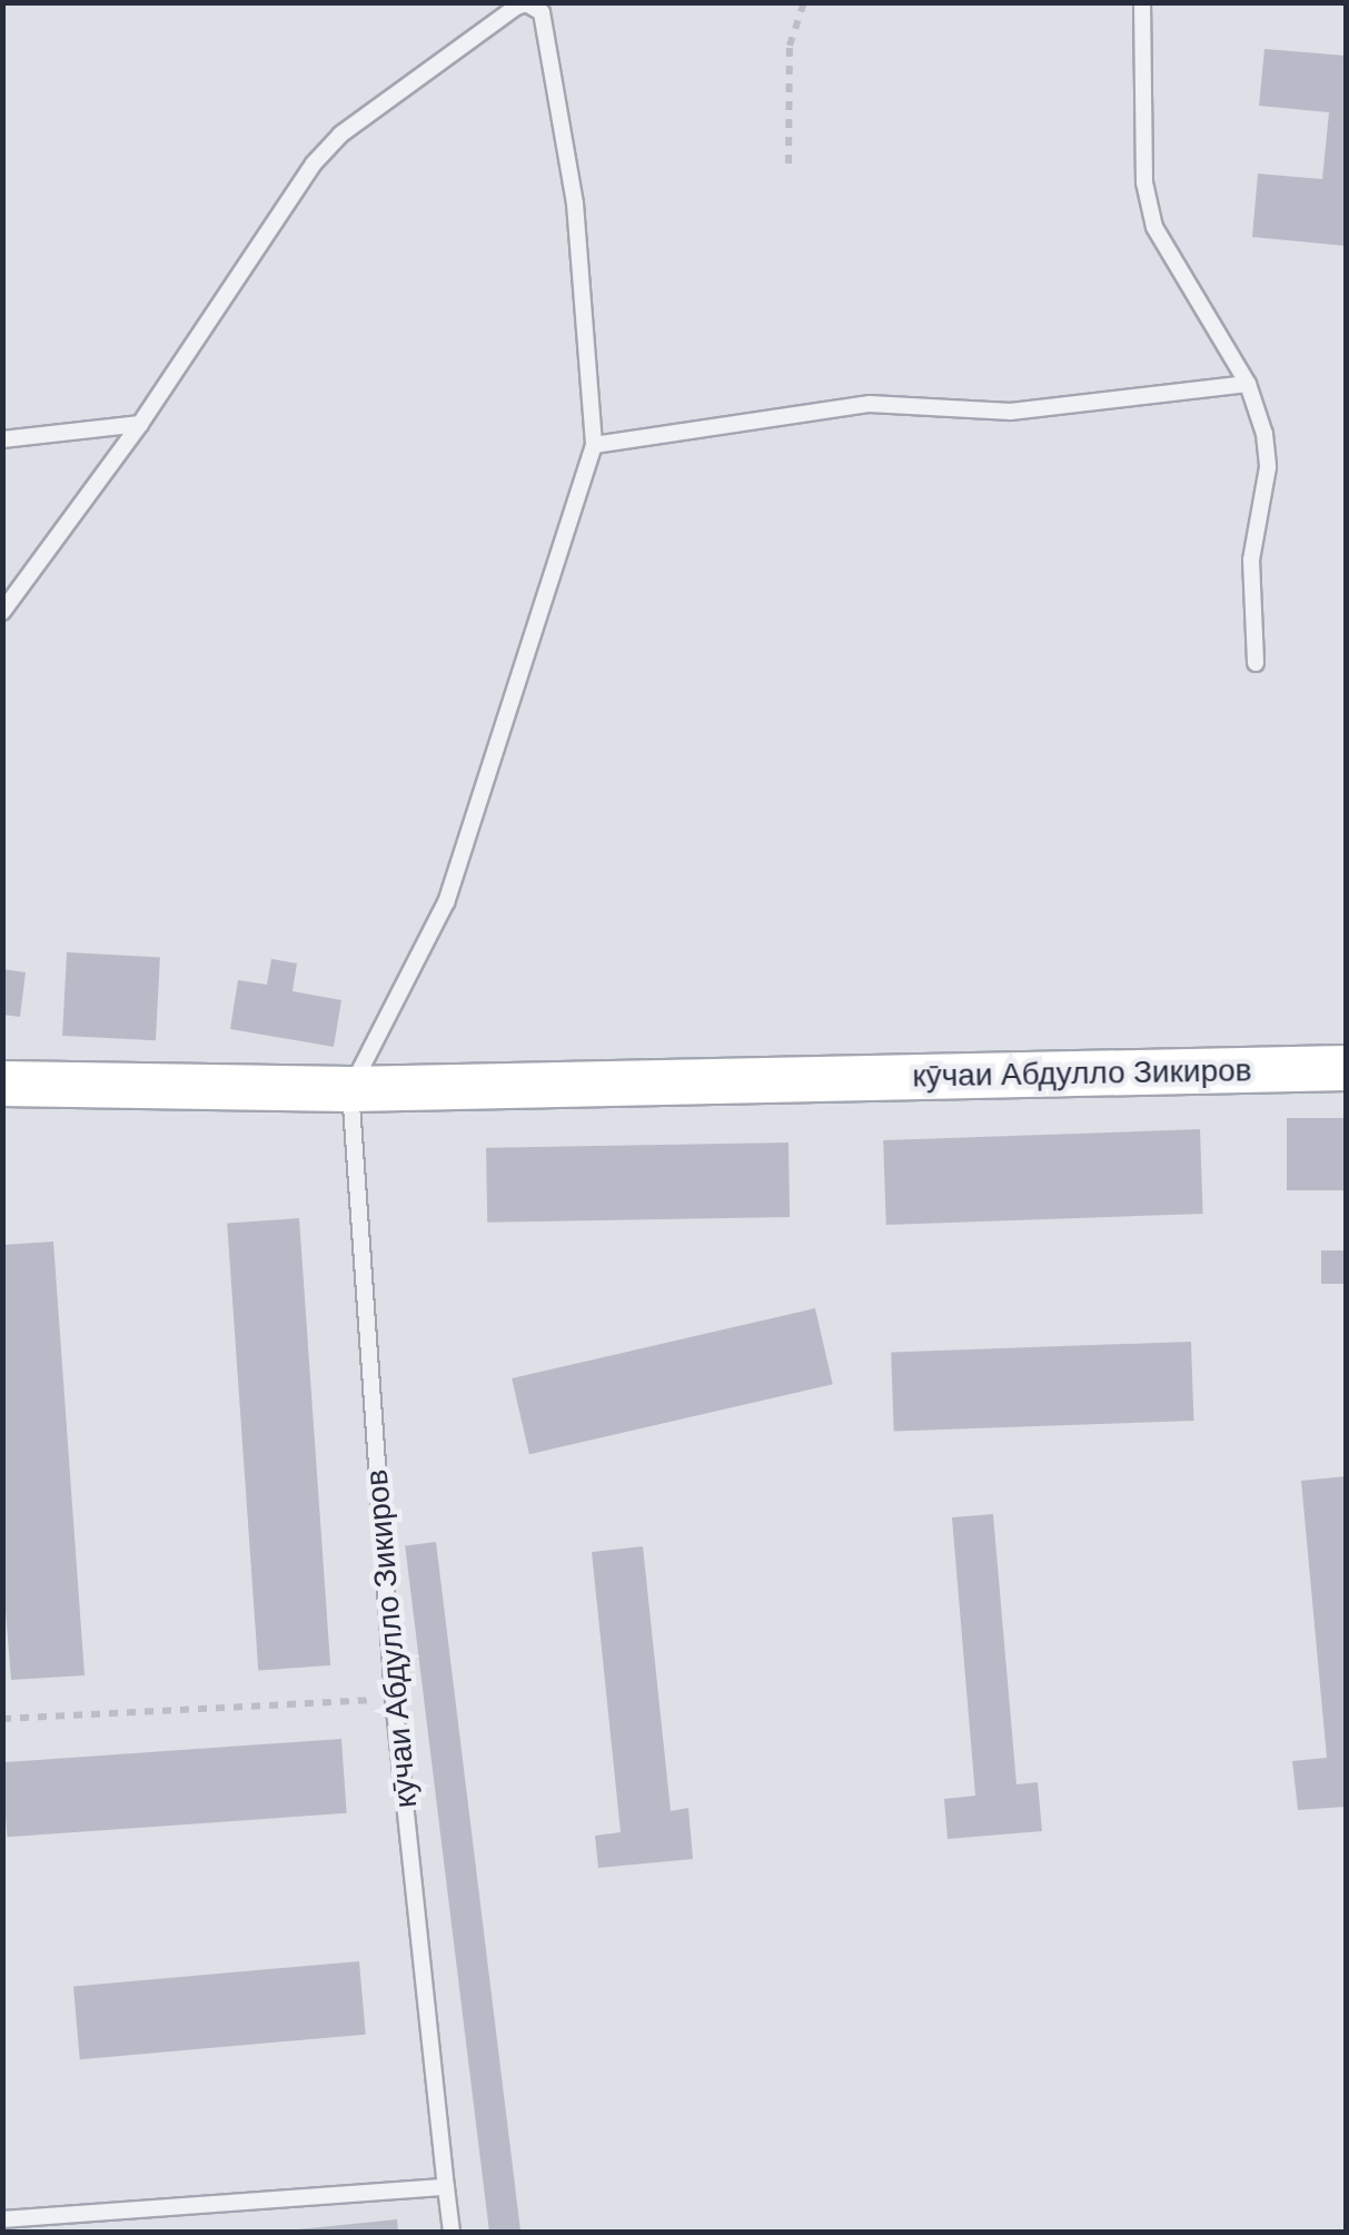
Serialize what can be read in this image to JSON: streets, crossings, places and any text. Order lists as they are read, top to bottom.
{
  "streets": {
    "street": ["кӯчаи Абдулло Зикиров"]
  }
}
